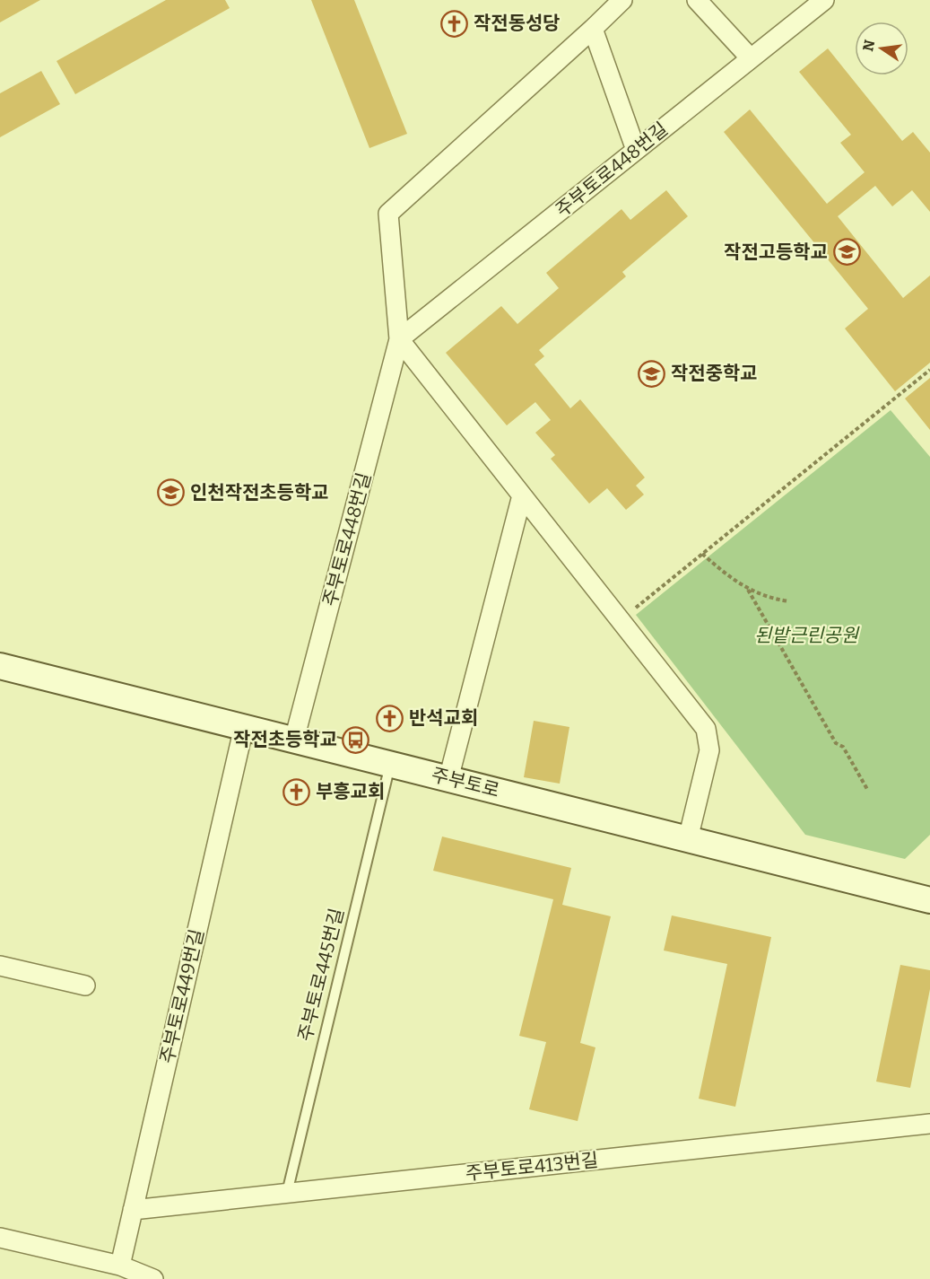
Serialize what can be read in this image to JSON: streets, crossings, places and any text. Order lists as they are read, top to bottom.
{
  "streets": {
    "main road": ["주부토로"],
    "street": ["주부토로448번길", "주부토로449번길", "주부토로413번길"],
    "lane": ["주부토로445번길"]
  },
  "crossings": [
    ["주부토로448번길", "주부토로"],
    ["주부토로", "주부토로445번길"],
    ["주부토로", "주부토로449번길"],
    ["주부토로445번길", "주부토로413번길"],
    ["주부토로449번길", "주부토로413번길"]
  ],
  "parks": ["된밭근린공원"],
  "places": {
    "church": ["작전동성당", "반석교회", "부흥교회"],
    "school or university": ["작전고등학교", "작전중학교", "인천작전초등학교"],
    "bus stop": ["작전초등학교"]
  },
  "north": "left"
}
